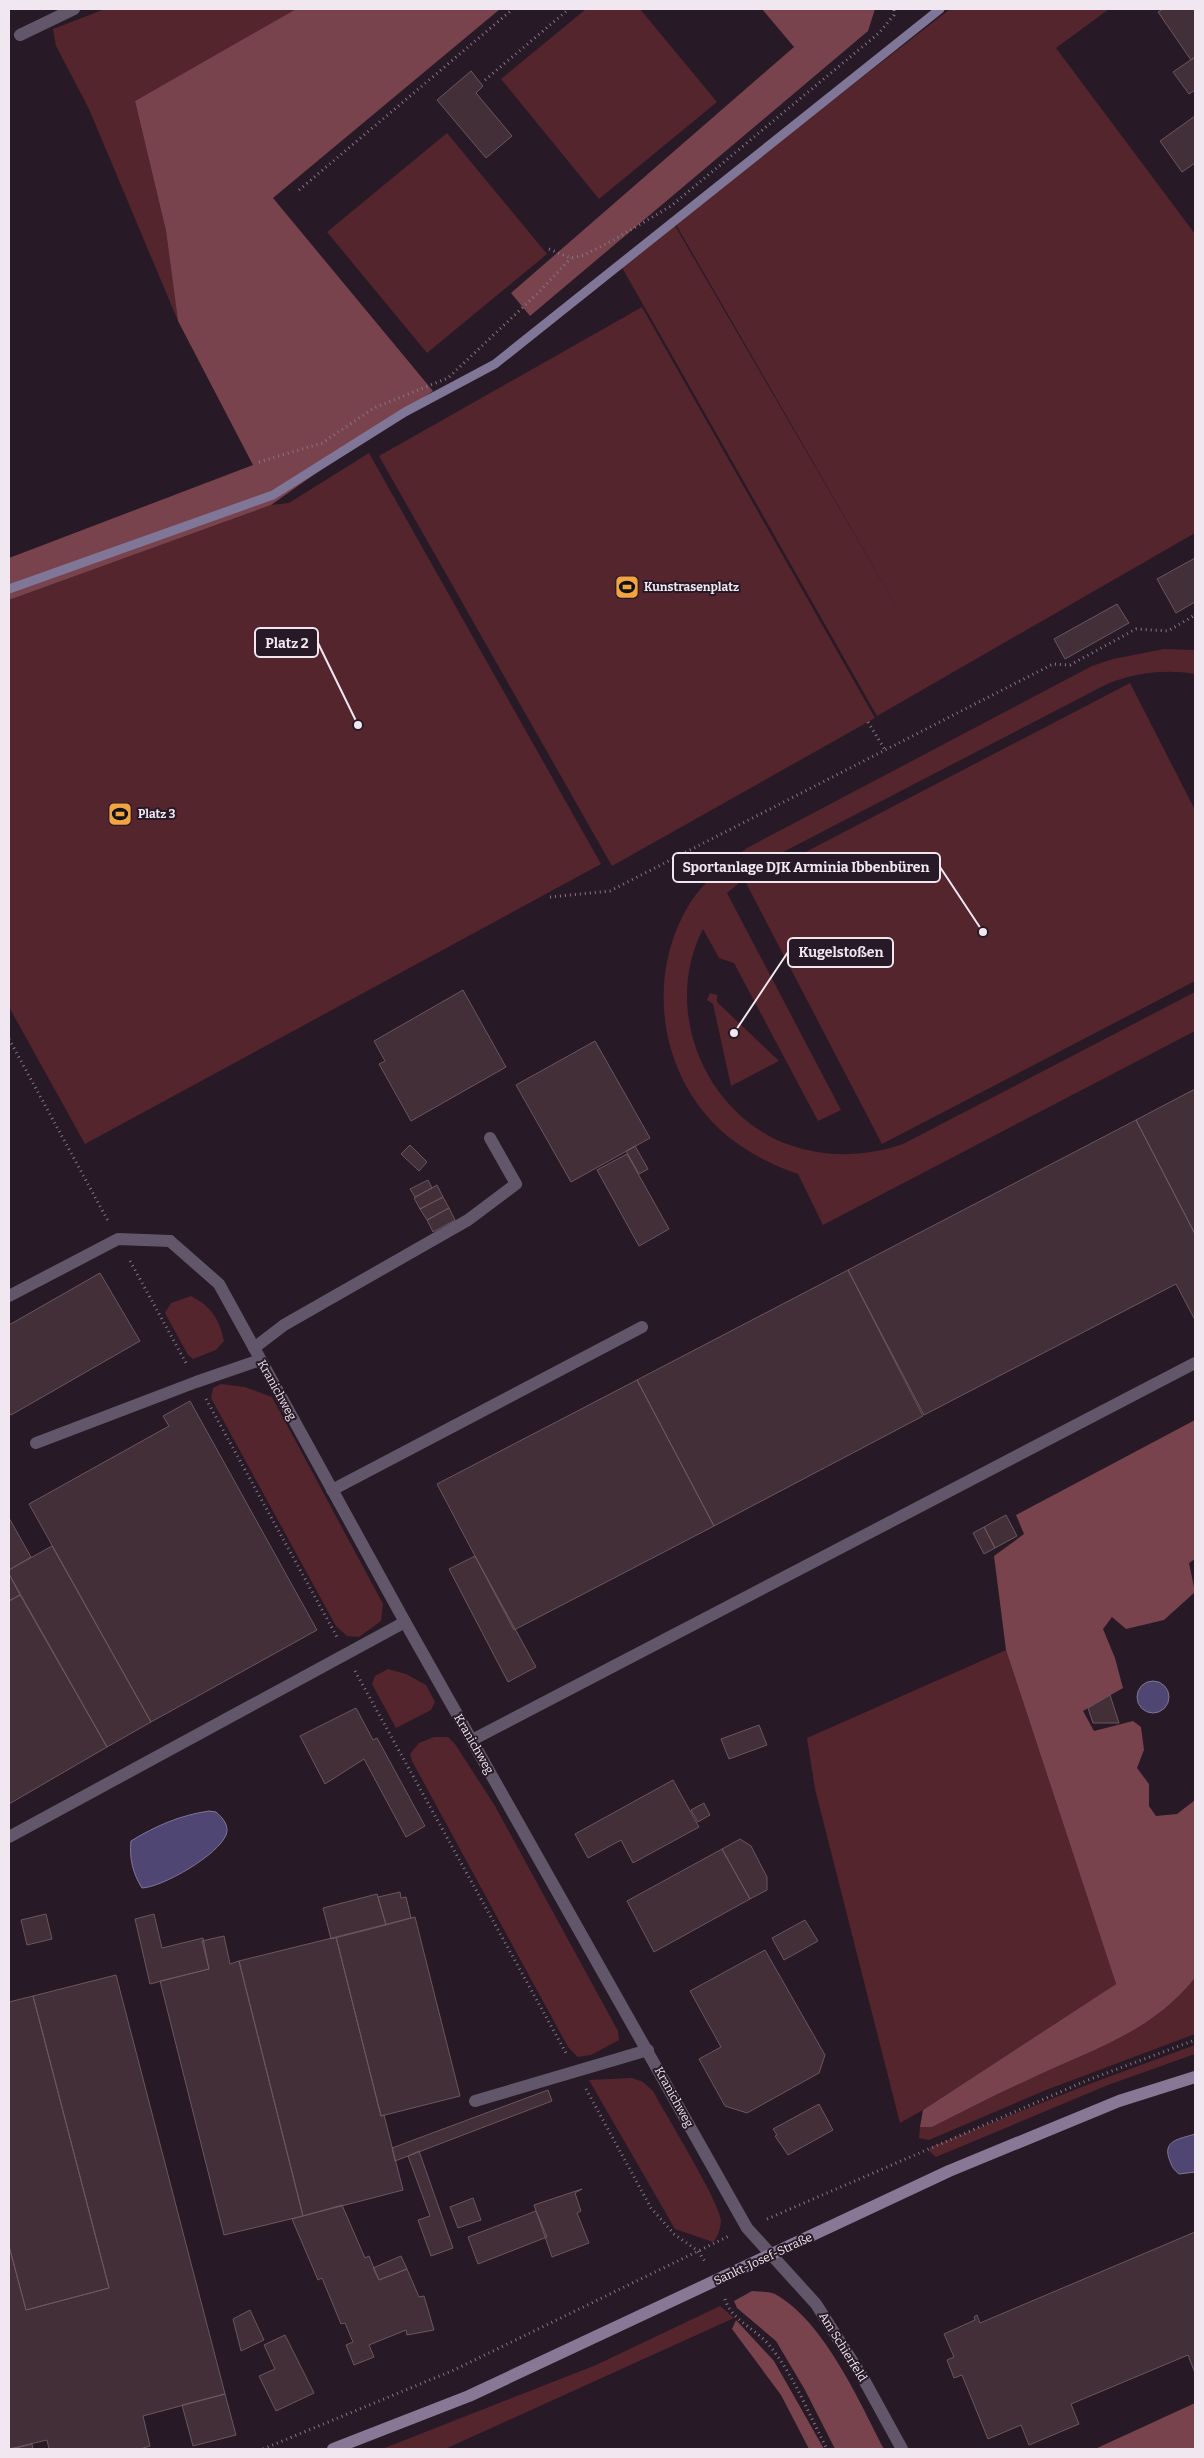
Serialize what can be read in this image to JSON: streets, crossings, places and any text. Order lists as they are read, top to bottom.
{
  "streets": {
    "street": ["Kranichweg", "Sankt-Josef-Straße", "Am Schierfeld"]
  },
  "crossings": [
    ["Kranichweg", "Sankt-Josef-Straße"],
    ["Kranichweg", "Am Schierfeld"],
    ["Sankt-Josef-Straße", "Am Schierfeld"]
  ],
  "places": {
    "sports": ["Kunstrasenplatz", "Platz 3"],
    "other": ["Platz 2", "Sportanlage DJK Arminia Ibbenbüren", "Kugelstoßen"]
  }
}
